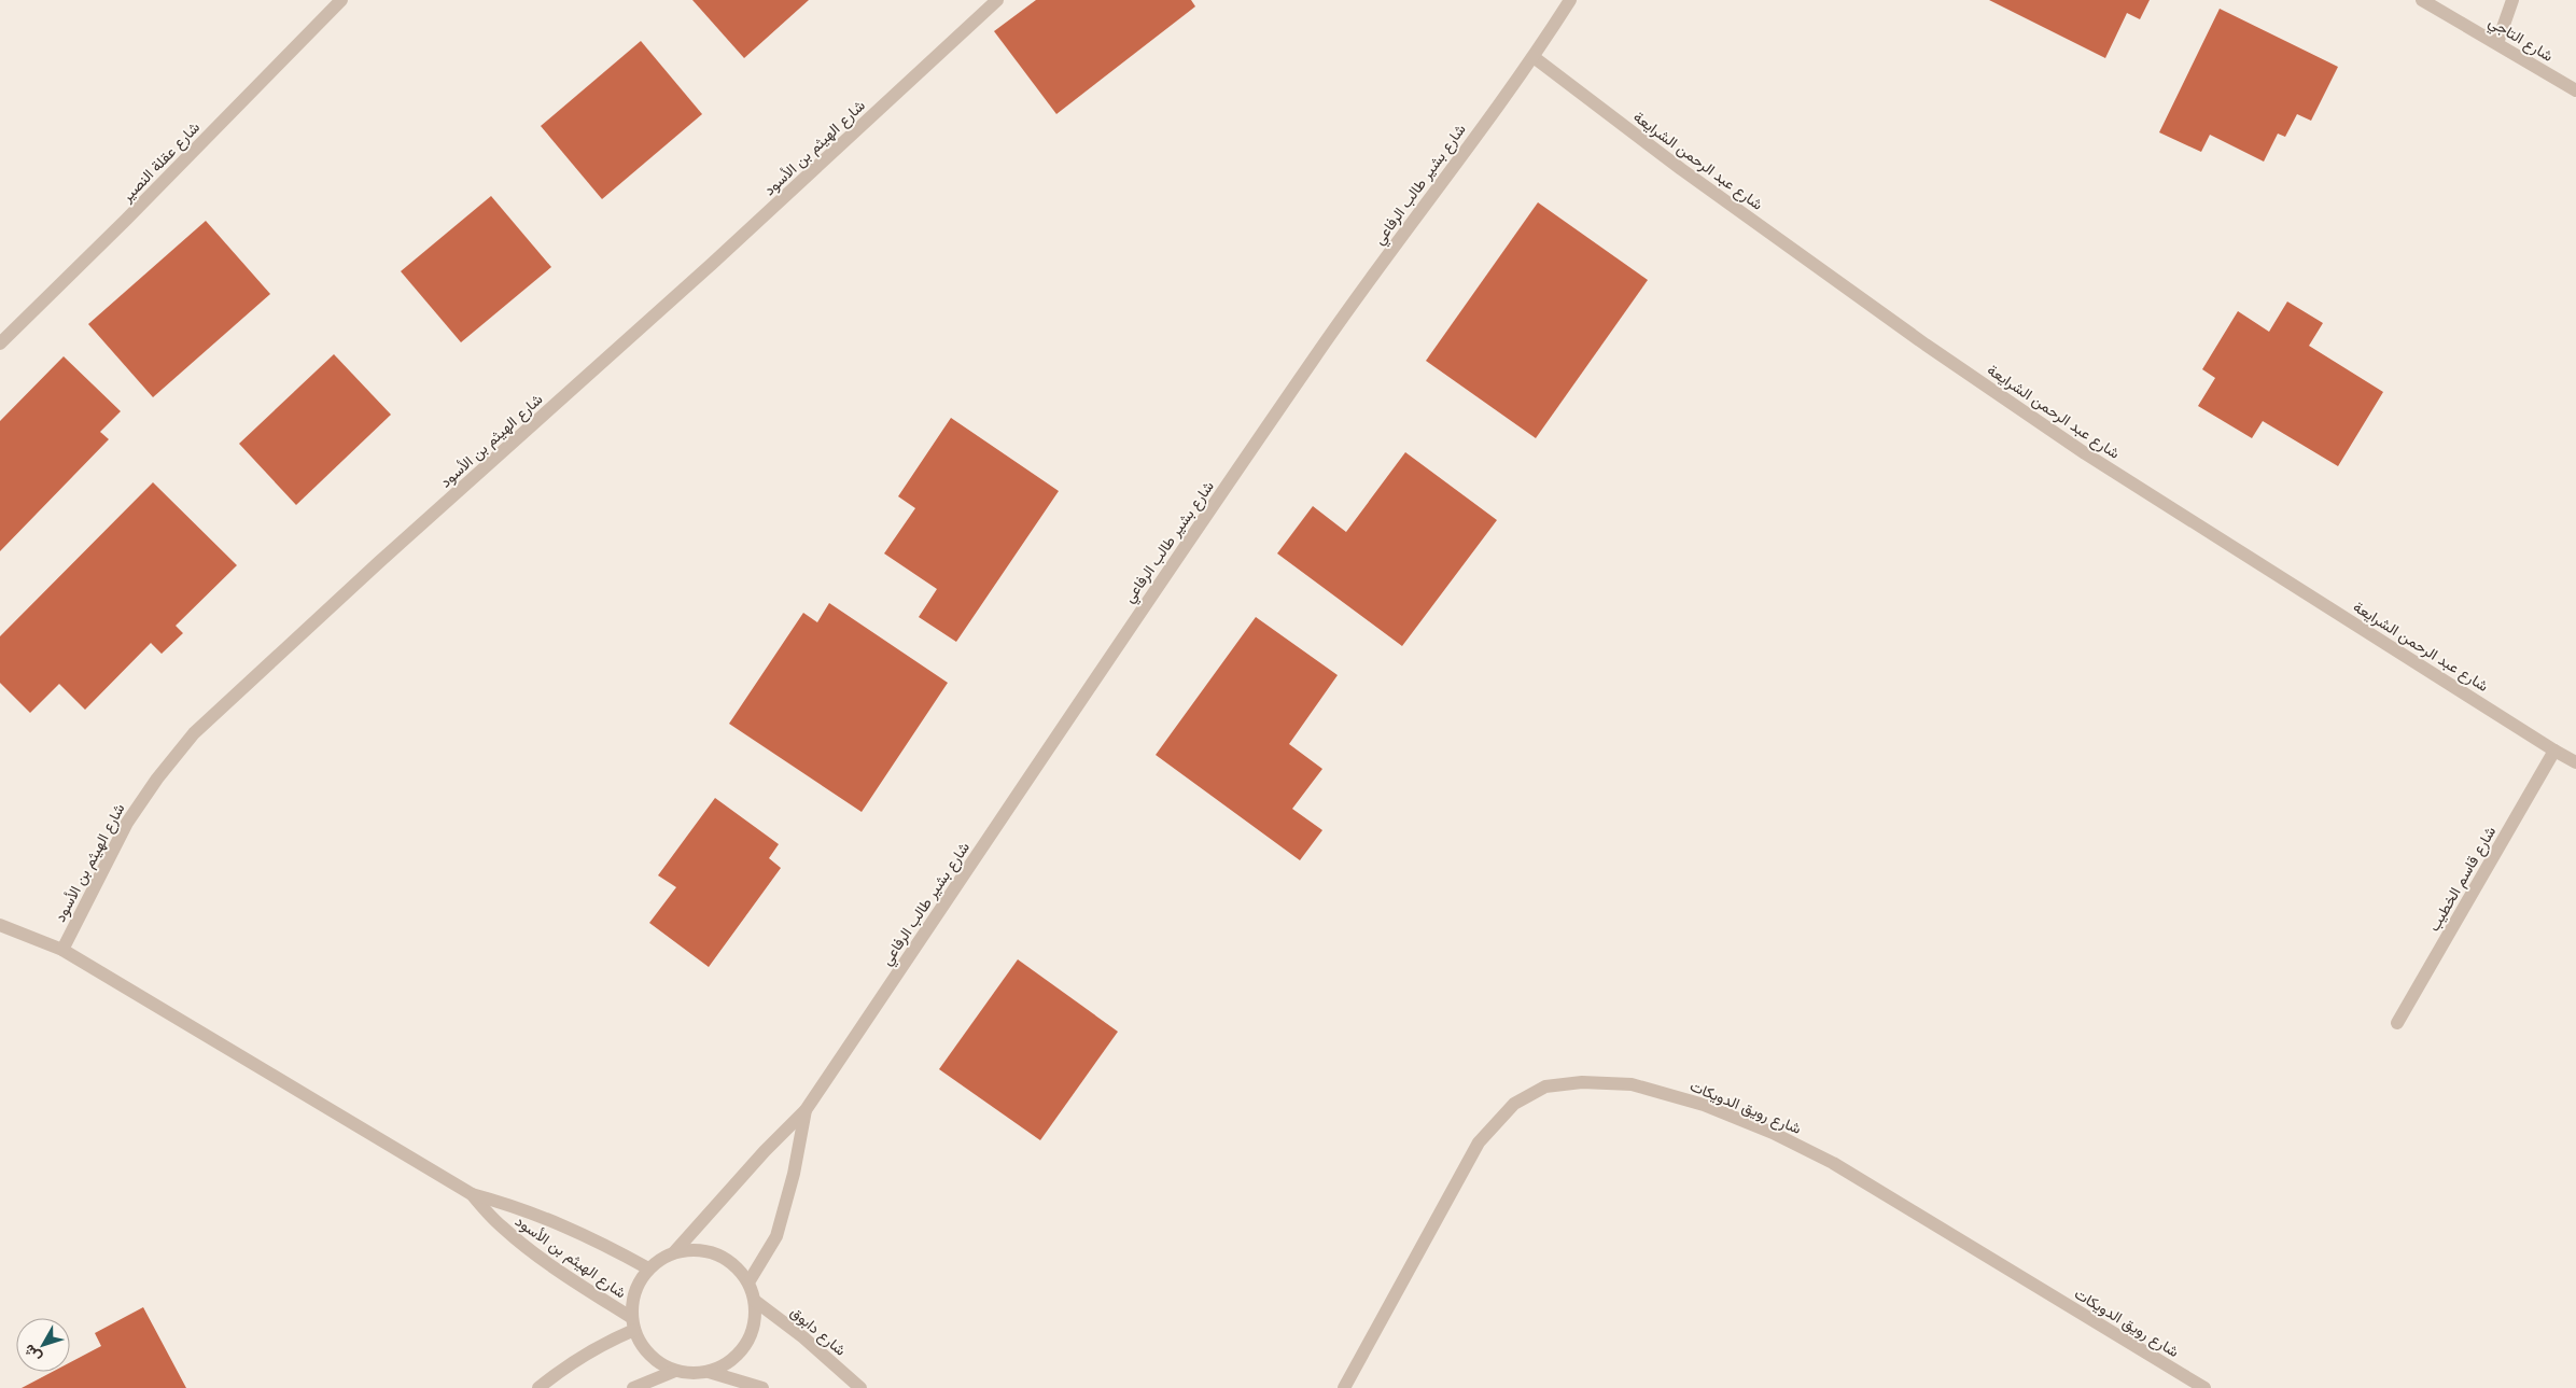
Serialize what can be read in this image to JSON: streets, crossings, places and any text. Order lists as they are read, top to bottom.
{
  "streets": {
    "street": [
      "شارع التاجي",
      "شارع الهيثم بن الأسود",
      "شارع عبد الرحمن الشرايعة",
      "شارع عقلة النصير",
      "شارع بشير طالب الرفاعي",
      "شارع قاسم الخطيب",
      "شارع رويق الدويكات",
      "شارع دابوق"
    ]
  },
  "crossings": [
    ["شارع الهيثم بن الأسود", "شارع بشير طالب الرفاعي"],
    ["شارع الهيثم بن الأسود", "شارع دابوق"],
    ["شارع عبد الرحمن الشرايعة", "شارع بشير طالب الرفاعي"],
    ["شارع عبد الرحمن الشرايعة", "شارع قاسم الخطيب"],
    ["شارع بشير طالب الرفاعي", "شارع دابوق"]
  ],
  "north": "bottom left"
}
